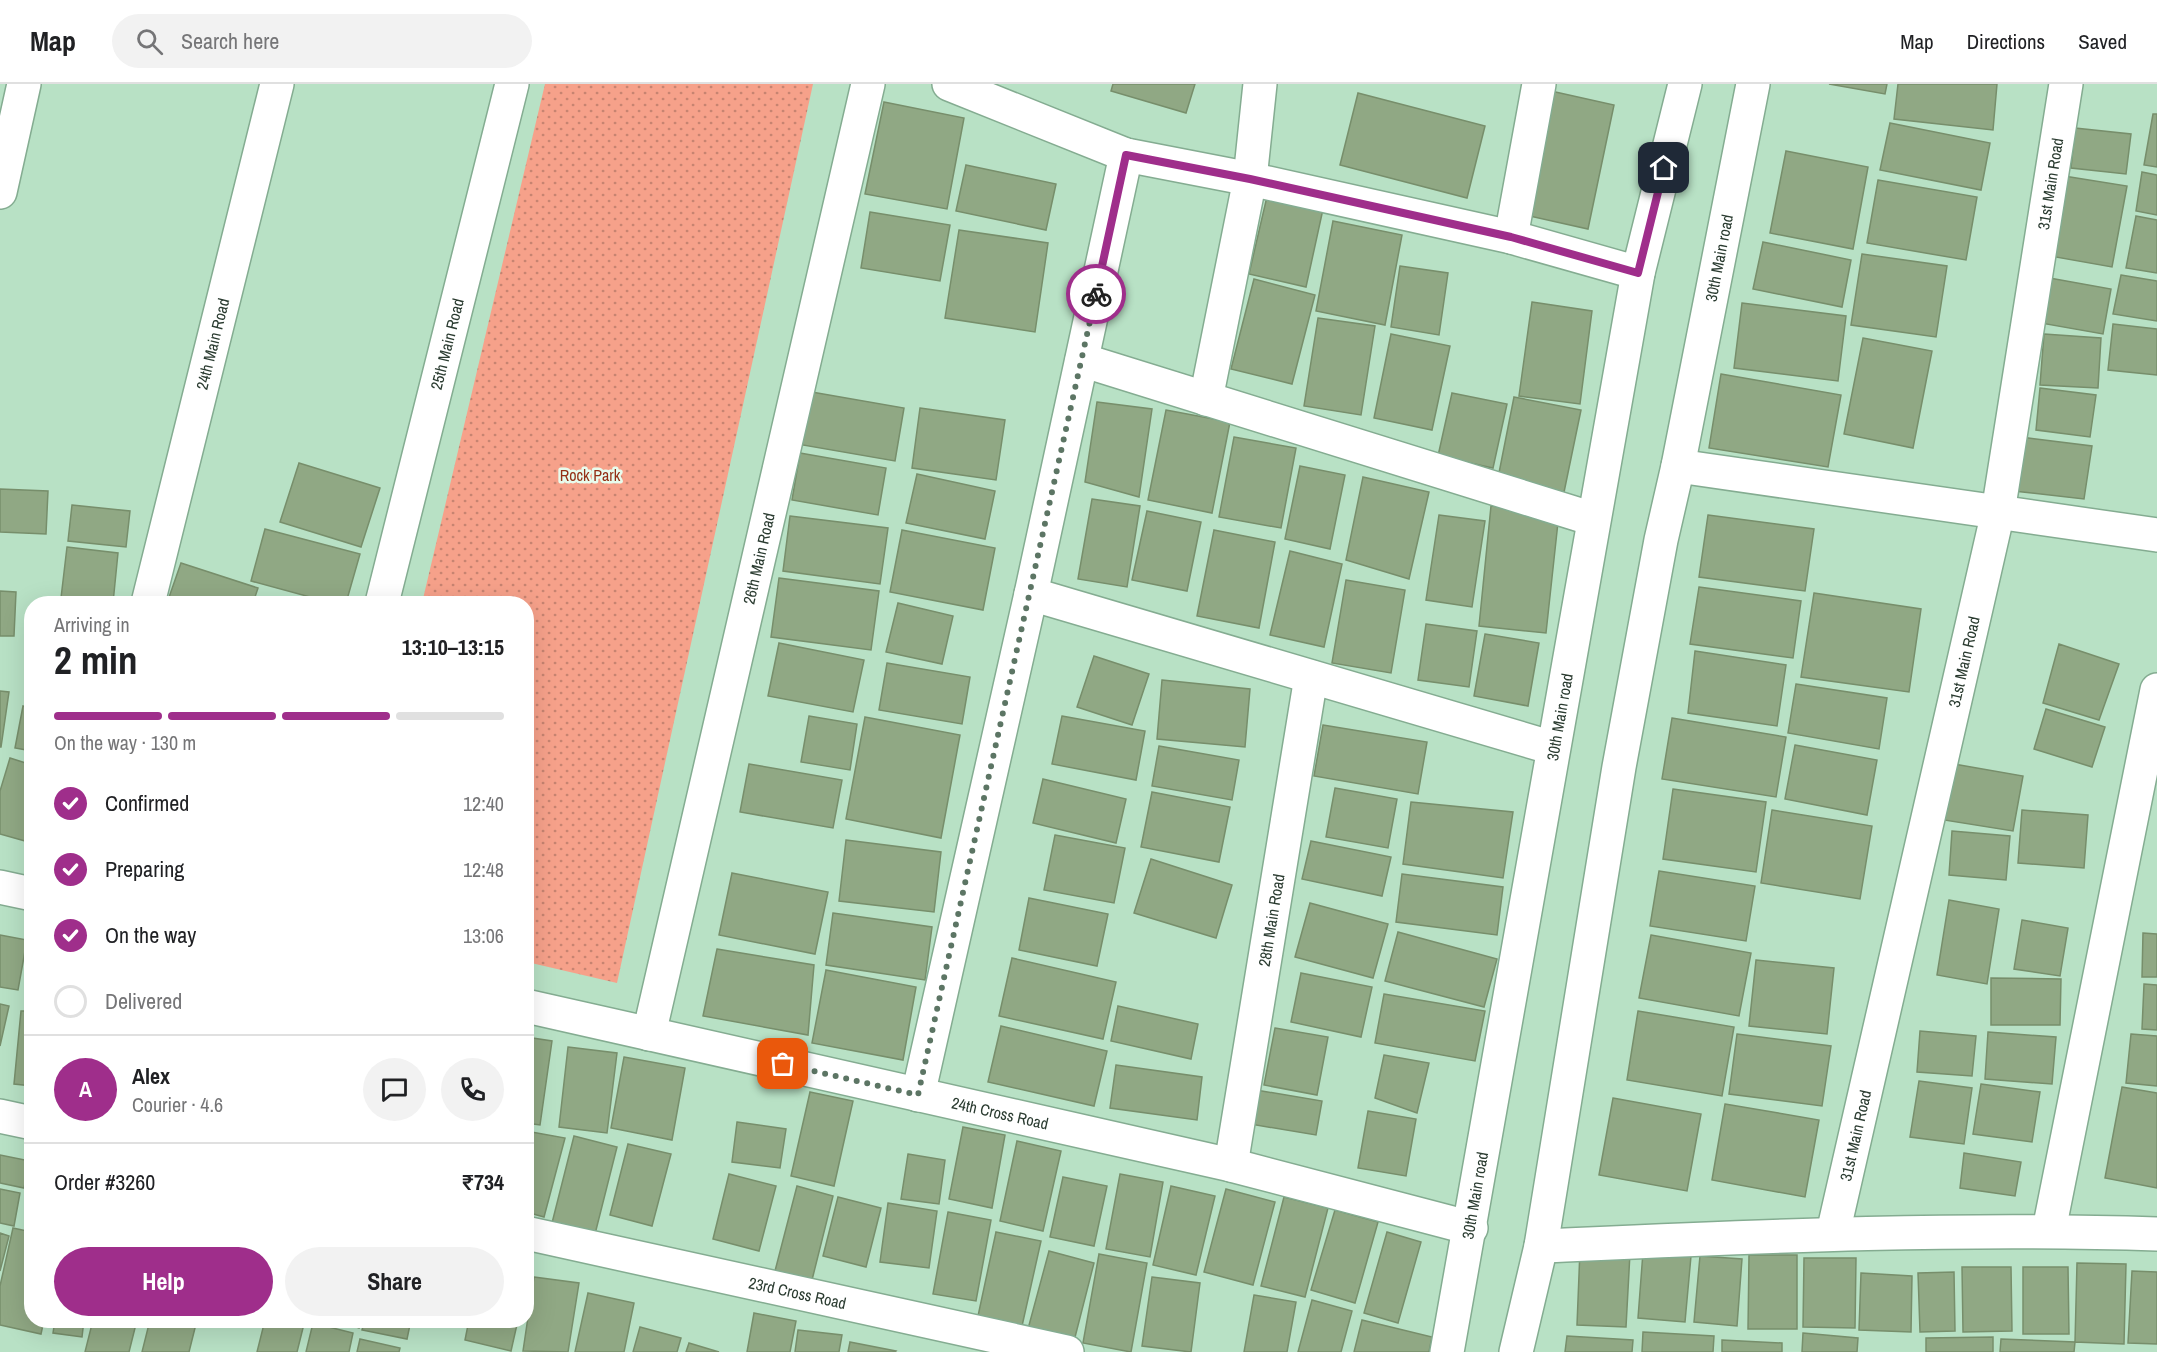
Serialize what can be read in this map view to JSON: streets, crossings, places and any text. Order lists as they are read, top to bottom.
{
  "streets": {
    "street": [
      "31st Main Road",
      "30th Main road",
      "24th Main Road",
      "25th Main Road",
      "26th Main Road",
      "28th Main Road",
      "24th Cross Road",
      "23rd Cross Road"
    ]
  },
  "crossings": [
    ["30th Main road", "24th Cross Road"],
    ["26th Main Road", "24th Cross Road"],
    ["28th Main Road", "24th Cross Road"]
  ],
  "parks": ["Rock Park"],
  "page": {
    "header": "Map",
    "search": "Search here",
    "nav": ["Map", "Directions", "Saved"],
    "heading": ["2 min", "Arriving in", "13:10–13:15"],
    "panel": [
      "Alex",
      "Courier · 4.6",
      "Order #3260",
      "₹734"
    ],
    "bar": "On the way · 130 m",
    "list": [
      ["Confirmed", "12:40"],
      ["Preparing", "12:48"],
      ["On the way", "13:06"],
      "Delivered"
    ],
    "round": "A",
    "buttons": ["Help", "Share"]
  }
}
